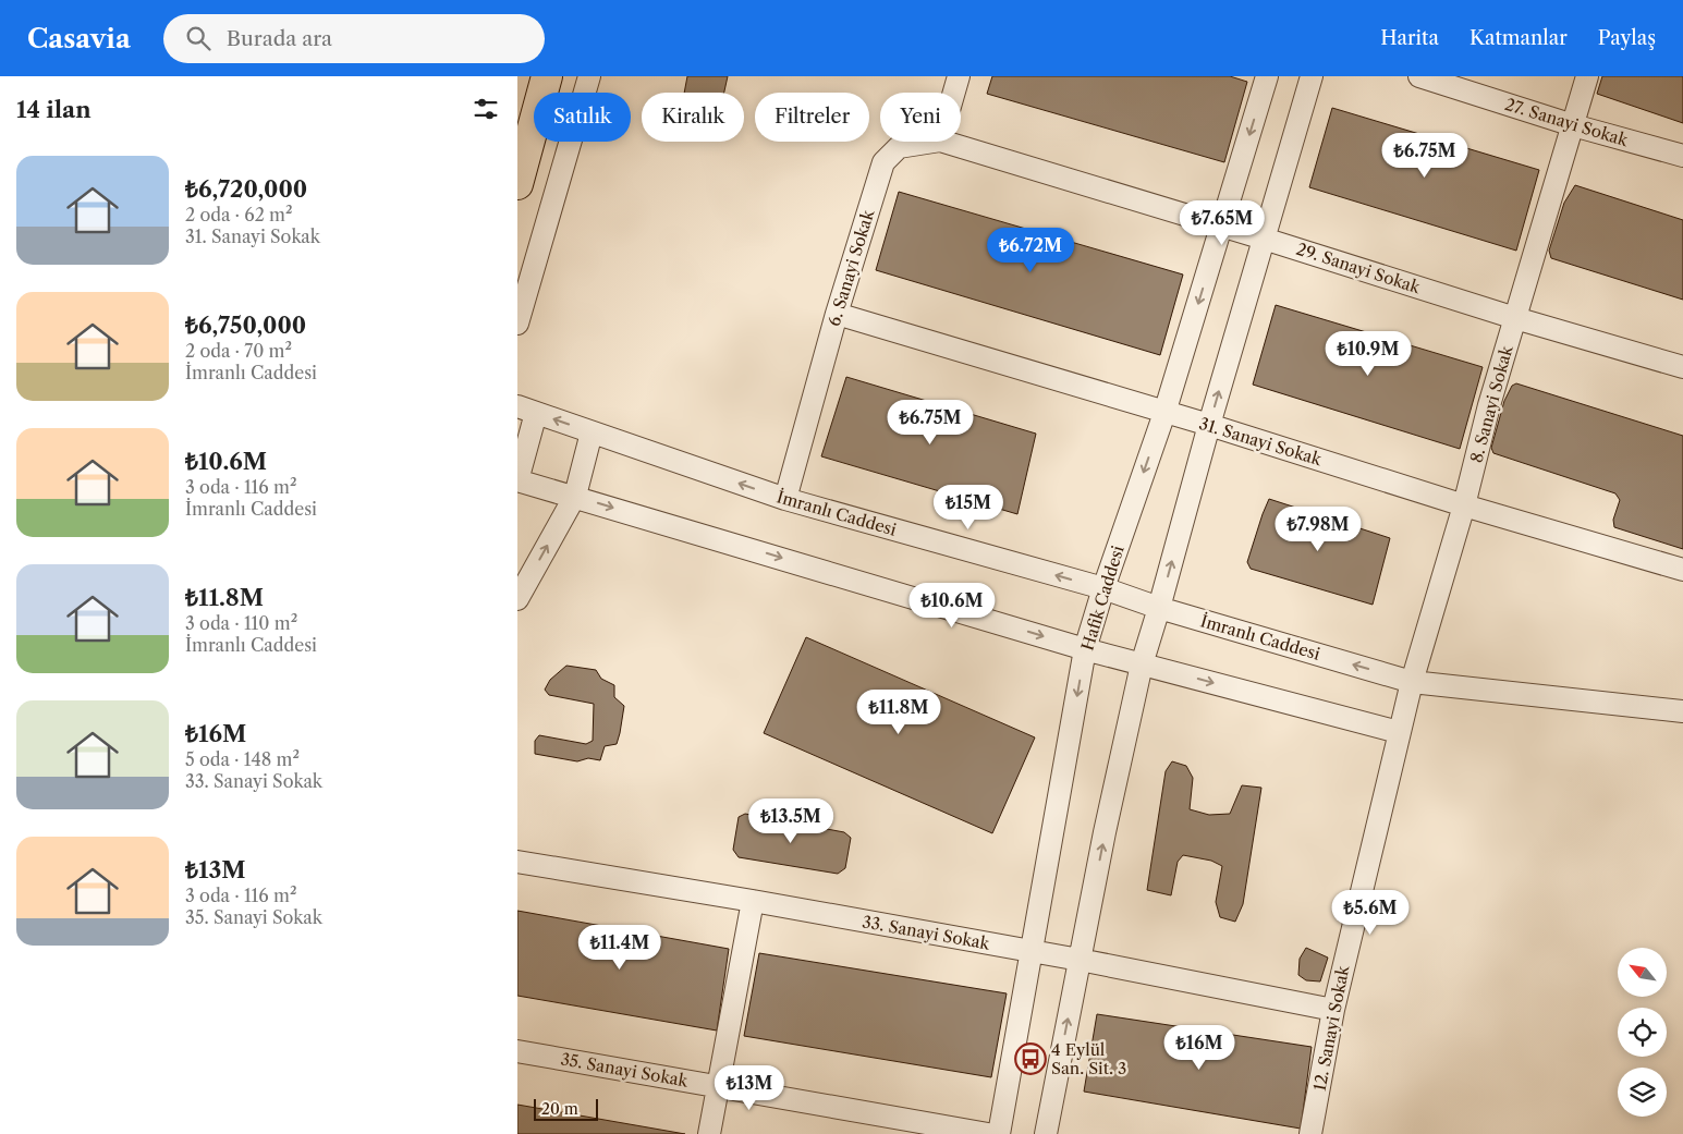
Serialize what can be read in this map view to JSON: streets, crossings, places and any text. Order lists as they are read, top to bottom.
{
  "streets": {
    "street": [
      "27. Sanayi Sokak",
      "6. Sanayi Sokak",
      "29. Sanayi Sokak",
      "8. Sanayi Sokak",
      "31. Sanayi Sokak",
      "İmranlı Caddesi",
      "Hafik Caddesi",
      "33. Sanayi Sokak",
      "12. Sanayi Sokak",
      "35. Sanayi Sokak"
    ]
  },
  "crossings": [
    ["27. Sanayi Sokak", "8. Sanayi Sokak"],
    ["6. Sanayi Sokak", "31. Sanayi Sokak"],
    ["6. Sanayi Sokak", "İmranlı Caddesi"],
    ["29. Sanayi Sokak", "8. Sanayi Sokak"],
    ["29. Sanayi Sokak", "Hafik Caddesi"],
    ["8. Sanayi Sokak", "31. Sanayi Sokak"],
    ["8. Sanayi Sokak", "İmranlı Caddesi"],
    ["8. Sanayi Sokak", "12. Sanayi Sokak"],
    ["31. Sanayi Sokak", "Hafik Caddesi"],
    ["İmranlı Caddesi", "Hafik Caddesi"],
    ["Hafik Caddesi", "33. Sanayi Sokak"],
    ["33. Sanayi Sokak", "12. Sanayi Sokak"]
  ],
  "places": {
    "bus stop": ["4 Eylül San. Sit. 3"]
  },
  "scale_bar": "20 m",
  "north": "top left",
  "page": {
    "header": "Casavia",
    "search": "Burada ara",
    "nav": ["Harita", "Katmanlar", "Paylaş"],
    "heading": "14 ilan",
    "chip": [
      "Satılık",
      "Kiralık",
      "Filtreler",
      "Yeni"
    ],
    "price": [
      "₺6.75M",
      "₺7.65M",
      "₺6.72M",
      "₺10.9M",
      "₺6.75M",
      "₺15M",
      "₺7.98M",
      "₺10.6M",
      "₺11.8M",
      "₺13.5M",
      "₺5.6M",
      "₺11.4M",
      "₺16M",
      "₺13M"
    ],
    "list": [
      {
        "name": "₺6,720,000",
        "note": "2 oda · 62 m² · 31. Sanayi Sokak"
      },
      {
        "name": "₺6,750,000",
        "note": "2 oda · 70 m² · İmranlı Caddesi"
      },
      {
        "name": "₺10.6M",
        "note": "3 oda · 116 m² · İmranlı Caddesi"
      },
      {
        "name": "₺11.8M",
        "note": "3 oda · 110 m² · İmranlı Caddesi"
      },
      {
        "name": "₺16M",
        "note": "5 oda · 148 m² · 33. Sanayi Sokak"
      },
      {
        "name": "₺13M",
        "note": "3 oda · 116 m² · 35. Sanayi Sokak"
      }
    ],
    "scale": "20 m"
  }
}
